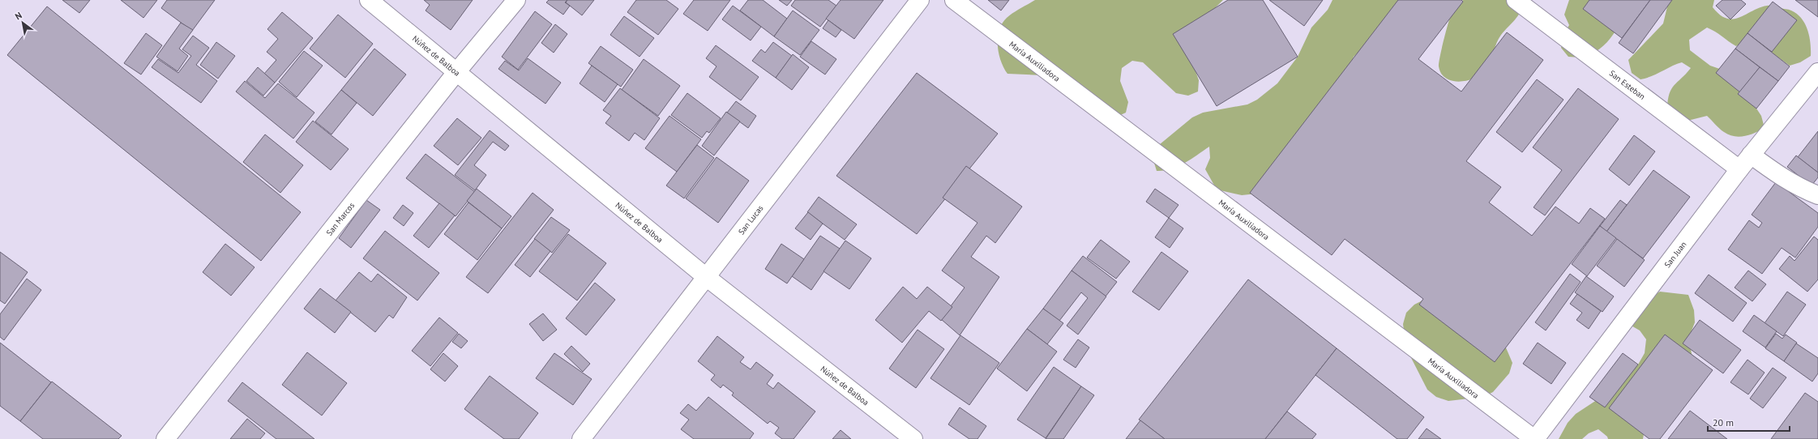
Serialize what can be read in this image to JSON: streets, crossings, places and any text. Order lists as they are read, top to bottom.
{
  "streets": {
    "street": [
      "Núñez de Balboa",
      "María Auxiliadora",
      "San Esteban",
      "San Marcos",
      "San Lucas",
      "San Juan"
    ]
  },
  "crossings": [
    ["Núñez de Balboa", "San Marcos"],
    ["Núñez de Balboa", "San Lucas"],
    ["María Auxiliadora", "San Juan"],
    ["San Esteban", "San Juan"]
  ],
  "scale_bar": "20 m",
  "north": "top left"
}
